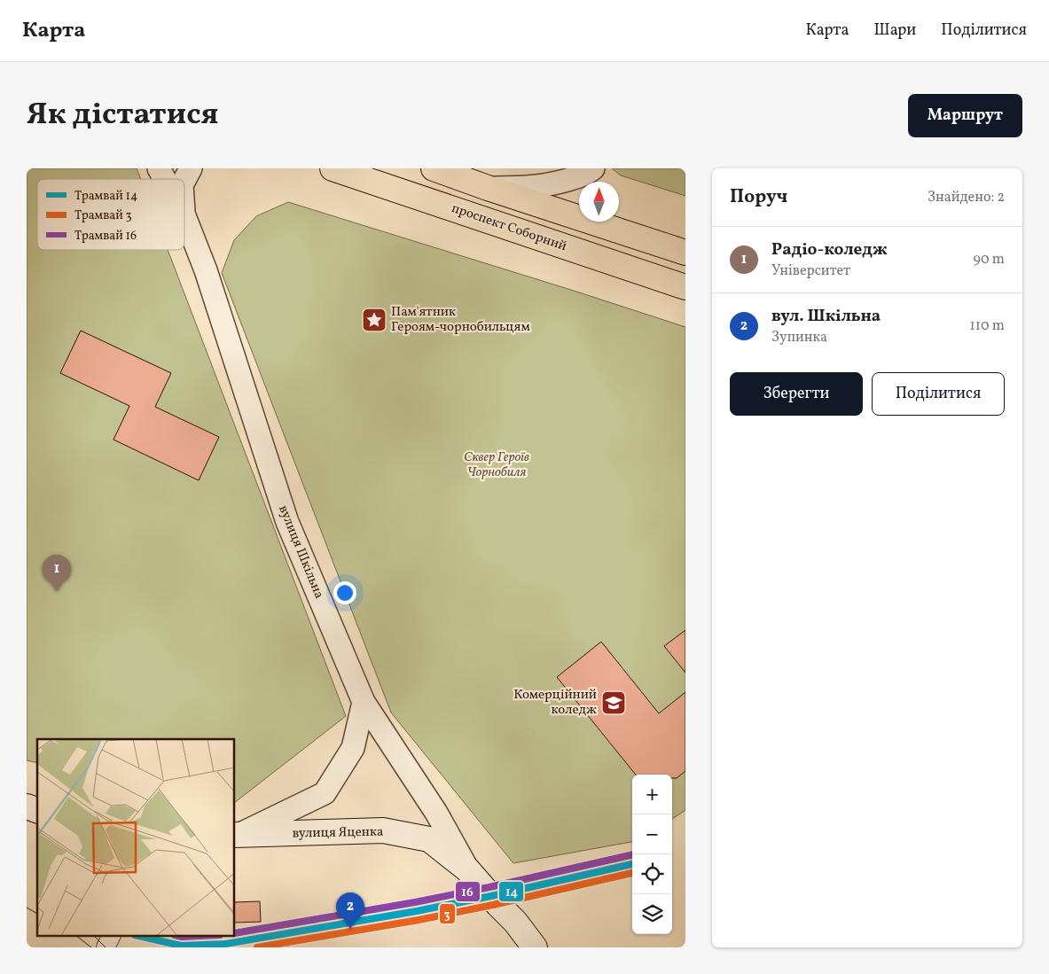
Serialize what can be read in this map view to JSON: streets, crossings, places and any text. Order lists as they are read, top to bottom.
{
  "streets": {
    "main road": ["проспект Соборний", "вулиця Яценка"],
    "street": ["вулиця Шкільна"]
  },
  "crossings": [
    ["вулиця Шкільна", "вулиця Яценка"]
  ],
  "parks": ["Сквер Героїв Чорнобиля"],
  "places": {
    "place": ["Пам'ятник Героям-чорнобильцям"],
    "school or university": ["Комерційний коледж"]
  },
  "lines": ["tram line 16", "tram line 14", "tram line 3"],
  "legend": ["Трамвай 14", "Трамвай 3", "Трамвай 16"],
  "north": "top",
  "page": {
    "header": "Карта",
    "nav": ["Карта", "Шари", "Поділитися"],
    "title": "Як дістатися",
    "buttons": [
      "Маршрут",
      ["Зберегти", "Поділитися"]
    ],
    "heading": ["Поруч", "Знайдено: 2"],
    "list": [
      {
        "mark": "1",
        "name": "Радіо-коледж",
        "note": "Університет",
        "value": "90 m"
      },
      {
        "mark": "2",
        "name": "вул. Шкільна",
        "note": "Зупинка",
        "value": "110 m"
      }
    ],
    "pins": ["1", "2"],
    "map_buttons": ["+", "−"]
  }
}
